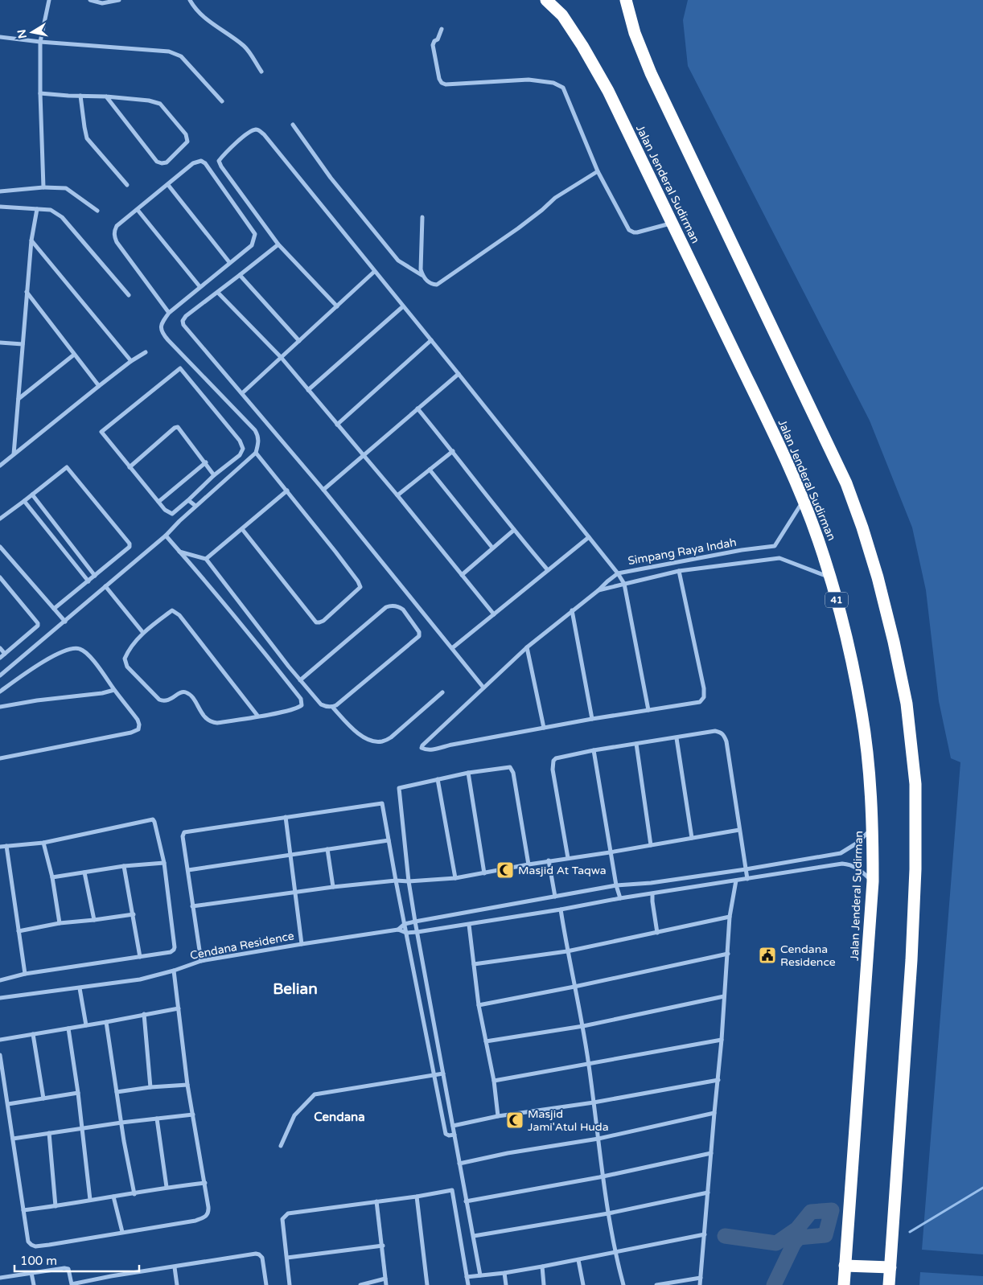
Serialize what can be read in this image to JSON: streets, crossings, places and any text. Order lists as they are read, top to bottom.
{
  "streets": {
    "highway": ["Jalan Jenderal Sudirman", "41"],
    "street": ["Simpang Raya Indah", "Cendana Residence"]
  },
  "crossings": [
    ["Jalan Jenderal Sudirman", "Simpang Raya Indah"]
  ],
  "districts": ["Belian", "Cendana"],
  "places": {
    "mosque": ["Masjid At Taqwa", "Masjid Jami'Atul Huda"],
    "public building": ["Cendana Residence"]
  },
  "scale_bar": "100 m",
  "north": "left"
}
